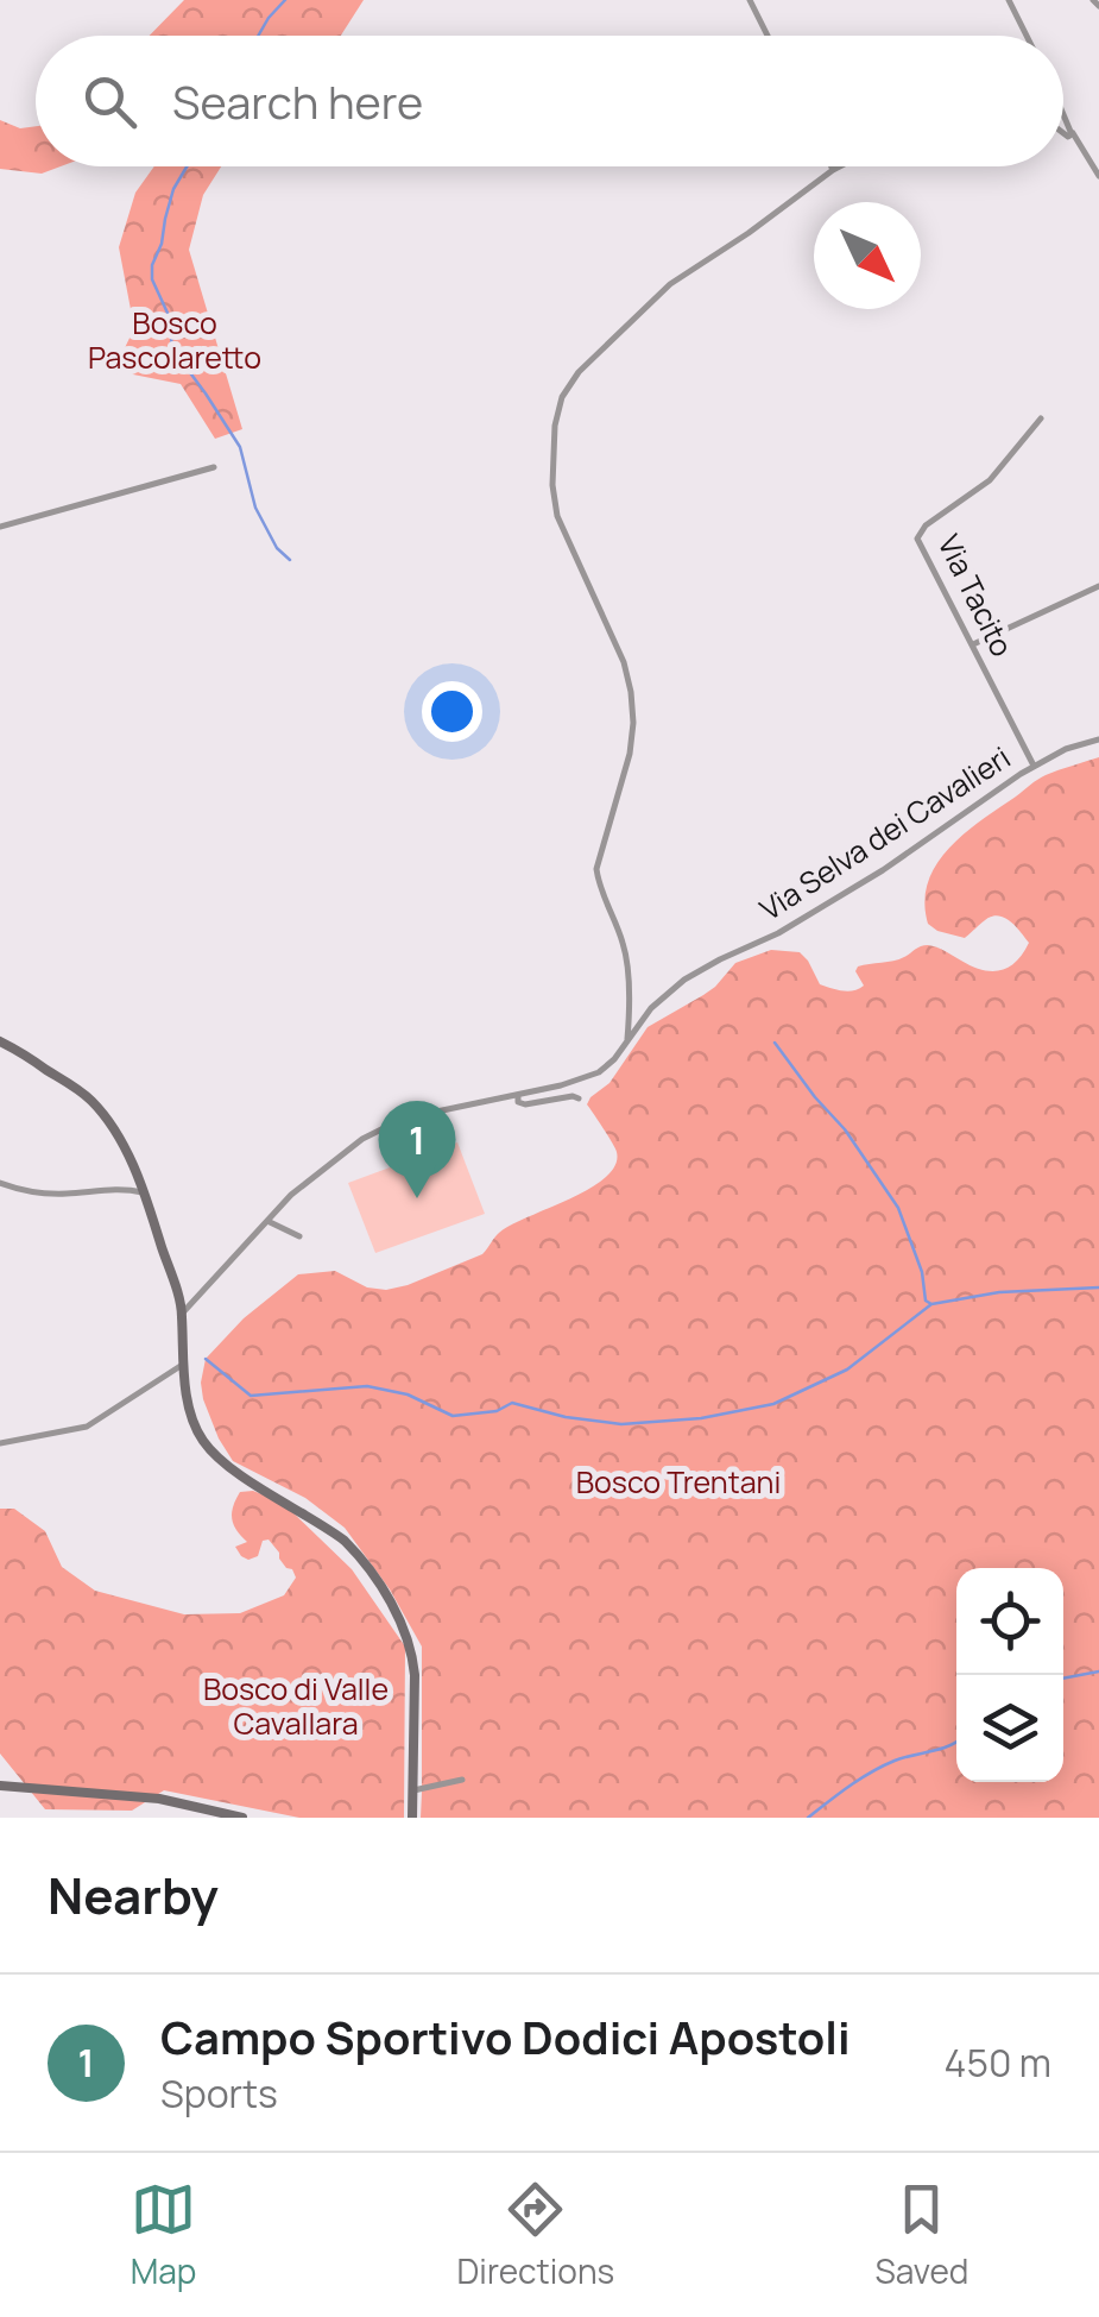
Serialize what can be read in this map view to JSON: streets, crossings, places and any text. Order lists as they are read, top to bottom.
{
  "streets": {
    "street": ["Via Tacito", "Via Selva dei Cavalieri"]
  },
  "crossings": [
    ["Via Tacito", "Via Selva dei Cavalieri"]
  ],
  "parks": ["Bosco Pascolaretto", "Bosco Trentani", "Bosco di Valle Cavallara"],
  "north": "bottom right",
  "page": {
    "search": "Search here",
    "pins": "1",
    "heading": "Nearby",
    "list": [
      {
        "mark": "1",
        "name": "Campo Sportivo Dodici Apostoli",
        "note": "Sports",
        "value": "450 m"
      }
    ],
    "nav": ["Map", "Directions", "Saved"]
  }
}
